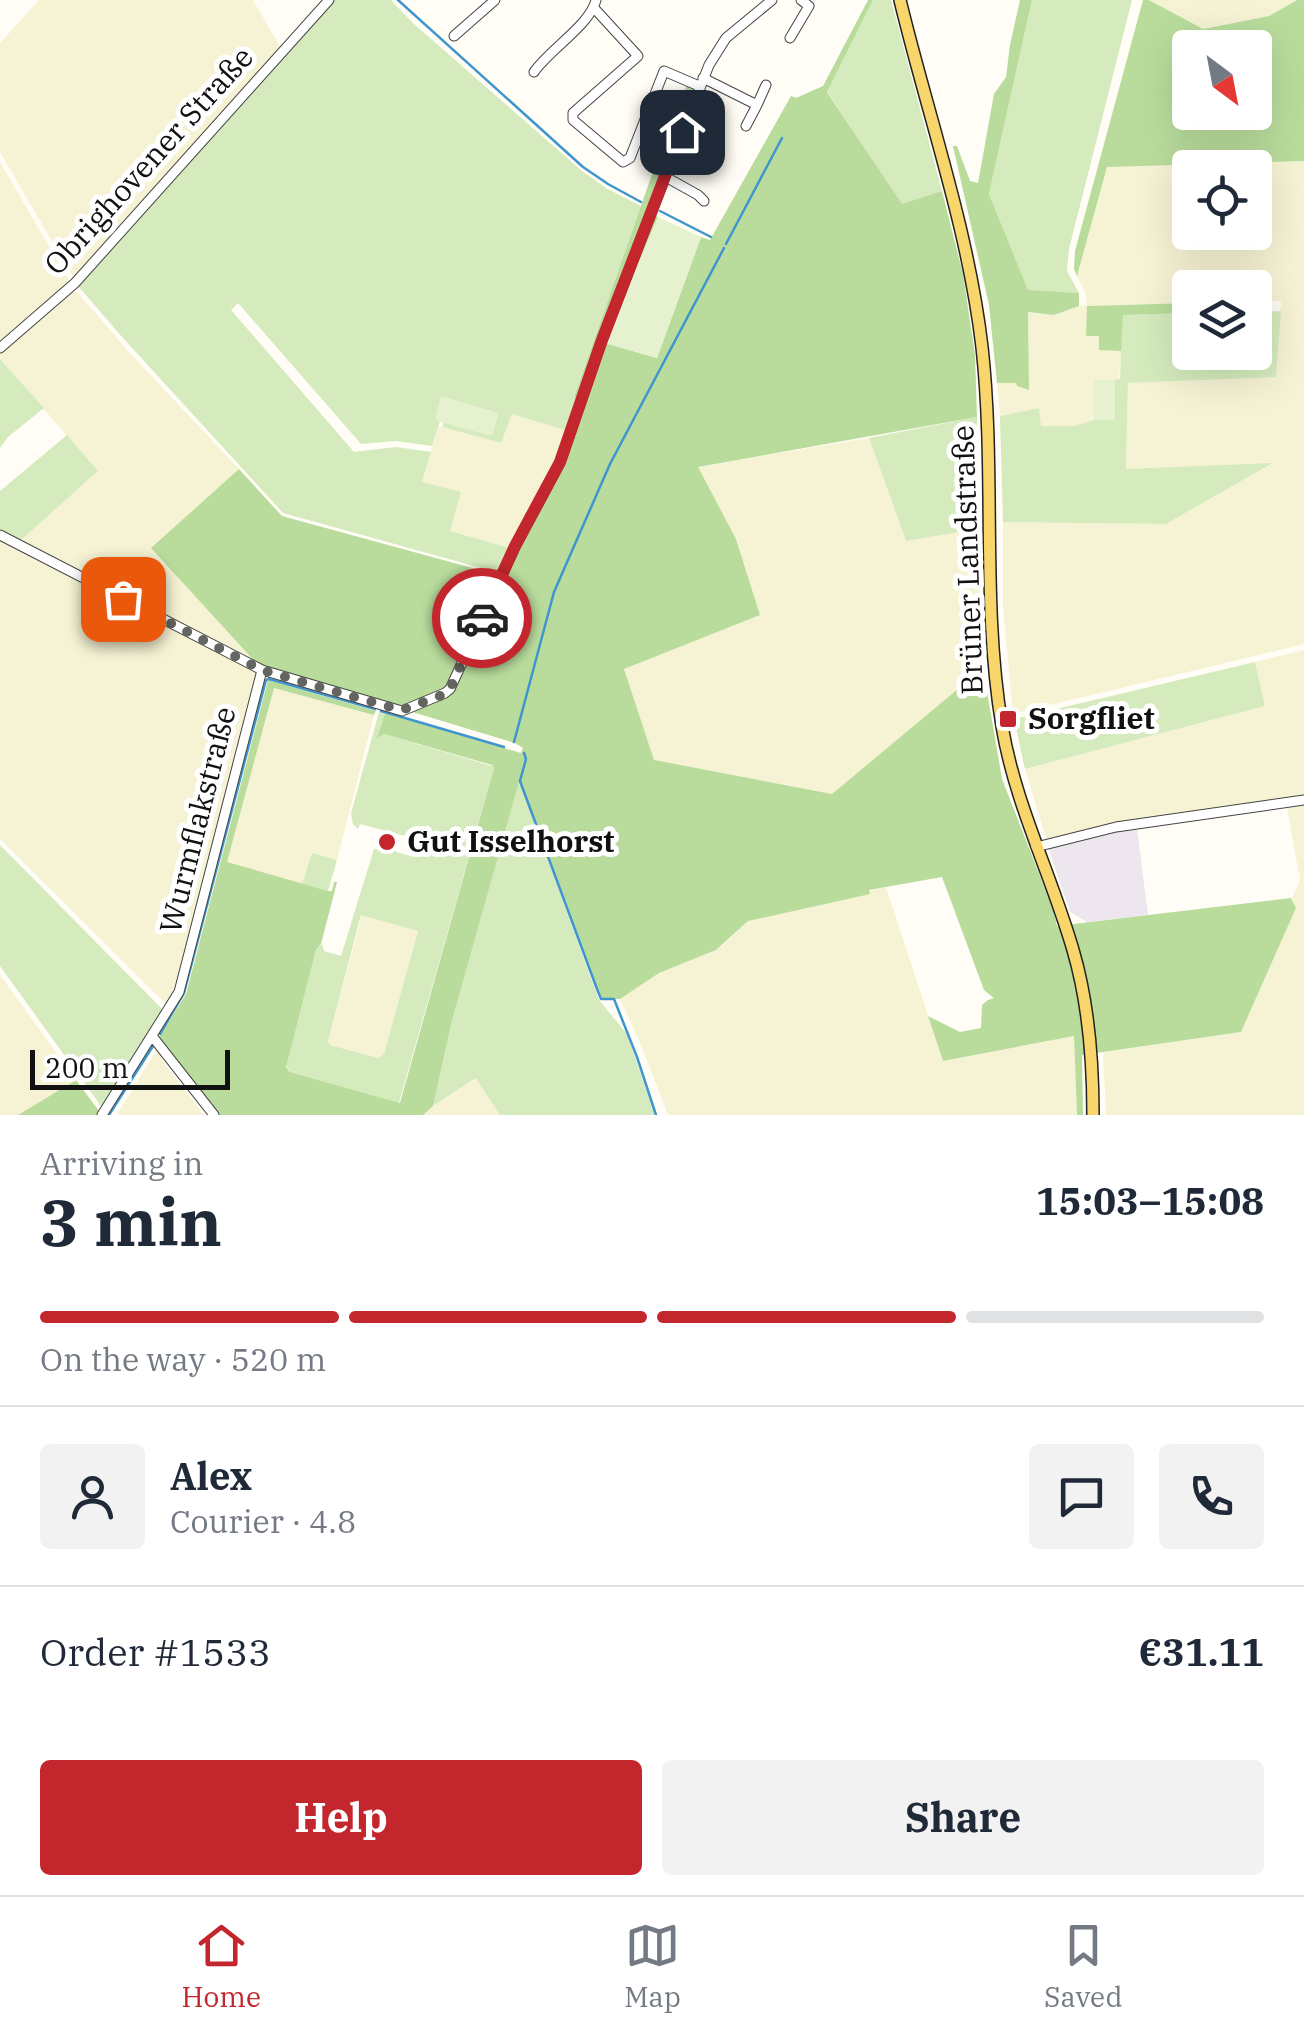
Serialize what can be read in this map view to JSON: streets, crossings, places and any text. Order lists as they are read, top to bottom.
{
  "streets": {
    "main road": ["Brüner Landstraße"],
    "street": ["Obrighovener Straße", "Wurmflakstraße"]
  },
  "places": {
    "transit": ["Sorgfliet"],
    "other": ["Gut Isselhorst"]
  },
  "scale_bar": "200 m",
  "north": "bottom right",
  "page": {
    "scale": "200 m",
    "heading": ["3 min", "Arriving in", "15:03–15:08"],
    "panel": [
      "Alex",
      "Courier · 4.8",
      "Order #1533",
      "€31.11"
    ],
    "bar": "On the way · 520 m",
    "buttons": ["Help", "Share"],
    "tabs": ["Home", "Map", "Saved"]
  }
}
